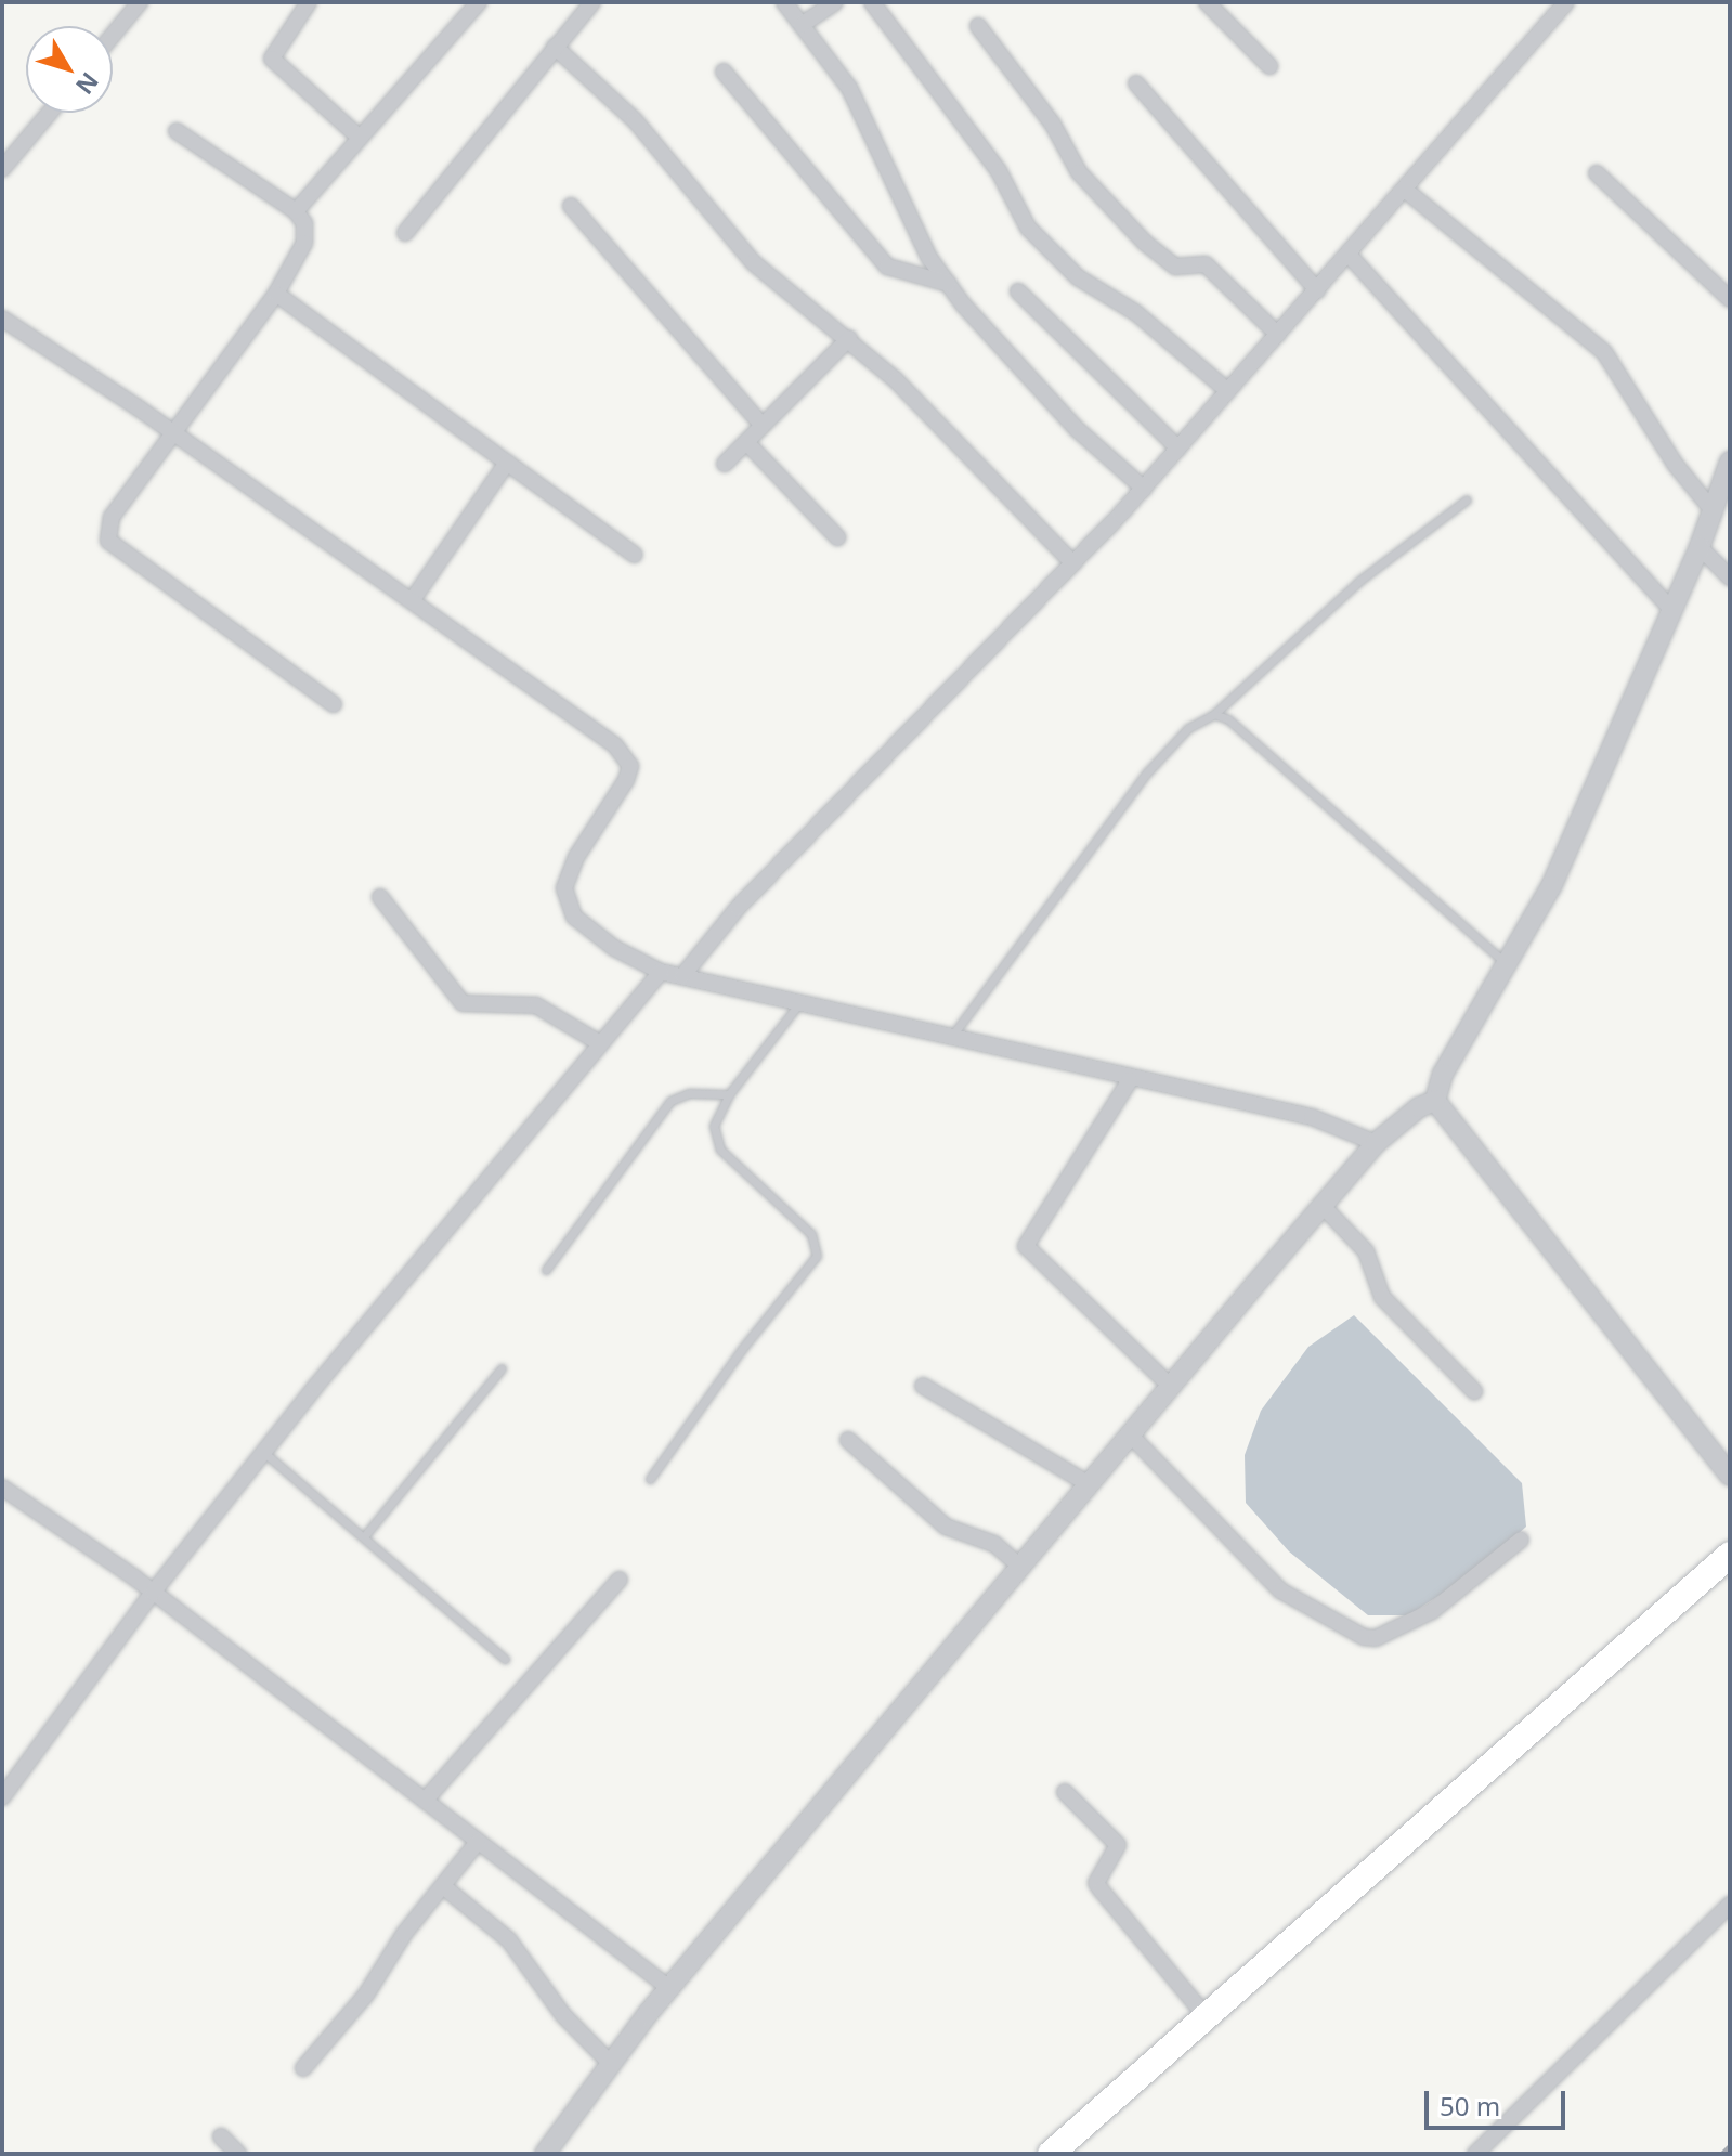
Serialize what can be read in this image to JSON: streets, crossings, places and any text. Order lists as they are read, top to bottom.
{
  "scale_bar": "50 m",
  "north": "bottom right"
}
